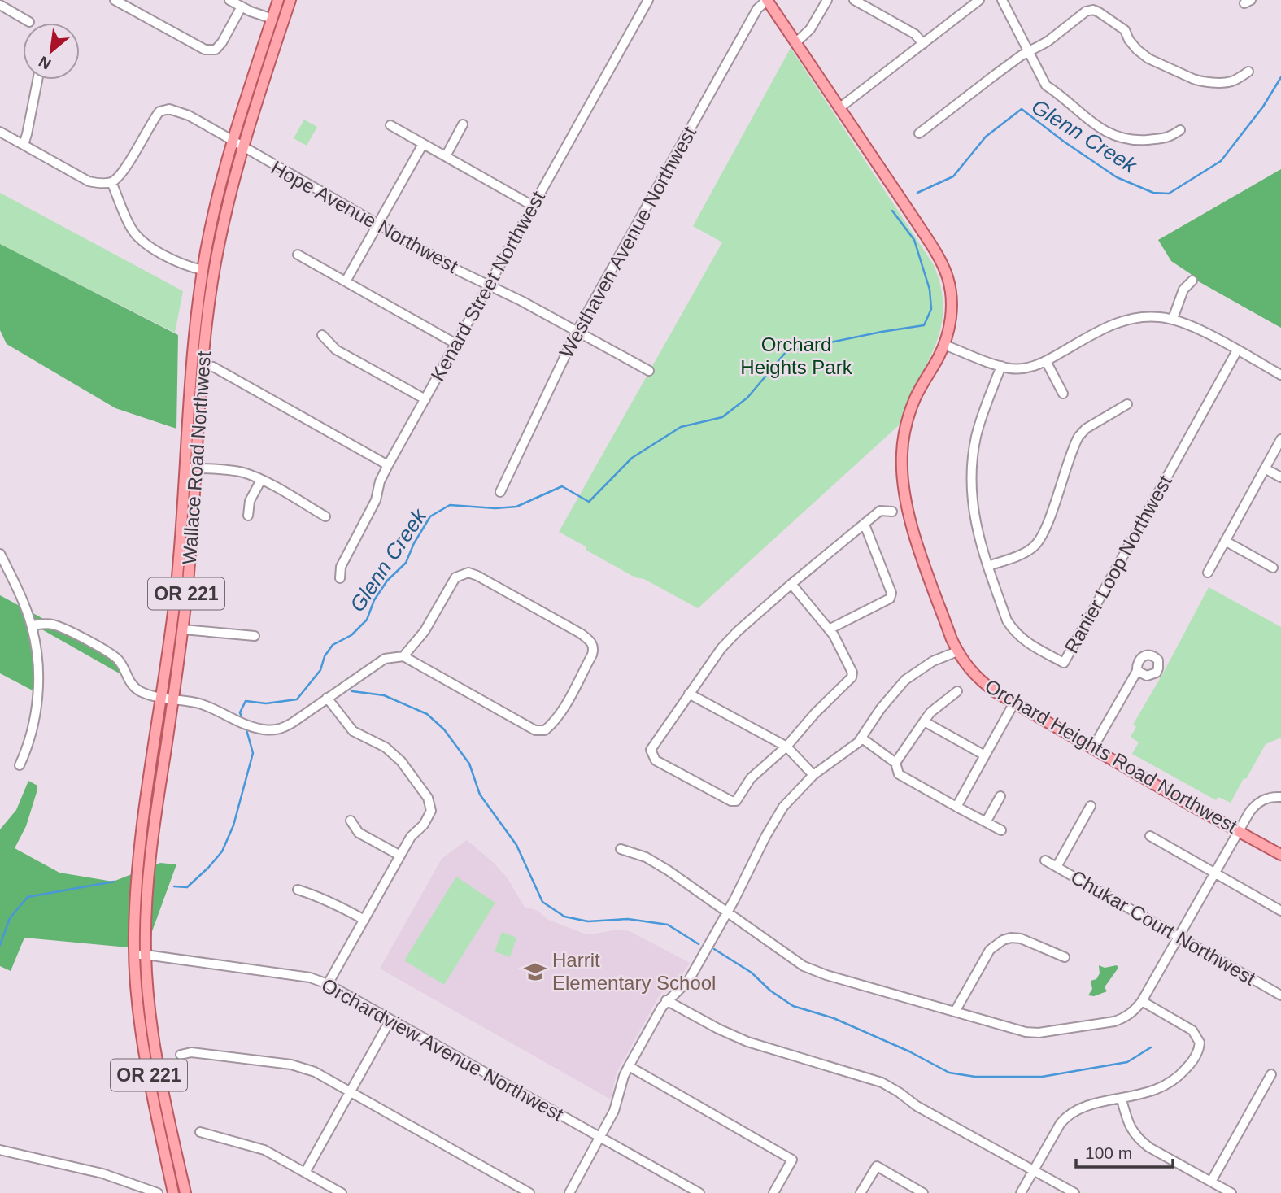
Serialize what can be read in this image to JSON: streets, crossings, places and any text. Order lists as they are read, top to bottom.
{
  "streets": {
    "main road": ["Wallace Road Northwest", "OR 221", "Orchard Heights Road Northwest"],
    "street": [
      "Hope Avenue Northwest",
      "Westhaven Avenue Northwest",
      "Kenard Street Northwest",
      "Ranier Loop Northwest",
      "Chukar Court Northwest",
      "Orchardview Avenue Northwest"
    ]
  },
  "crossings": [
    ["Hope Avenue Northwest", "Westhaven Avenue Northwest"],
    ["Hope Avenue Northwest", "Kenard Street Northwest"],
    ["Hope Avenue Northwest", "Wallace Road Northwest"],
    ["Westhaven Avenue Northwest", "Orchard Heights Road Northwest"],
    ["Wallace Road Northwest", "Orchardview Avenue Northwest"]
  ],
  "water": ["Glenn Creek"],
  "parks": ["Orchard Heights Park"],
  "places": {
    "school or university": ["Harrit Elementary School"]
  },
  "scale_bar": "100 m",
  "north": "bottom left"
}
